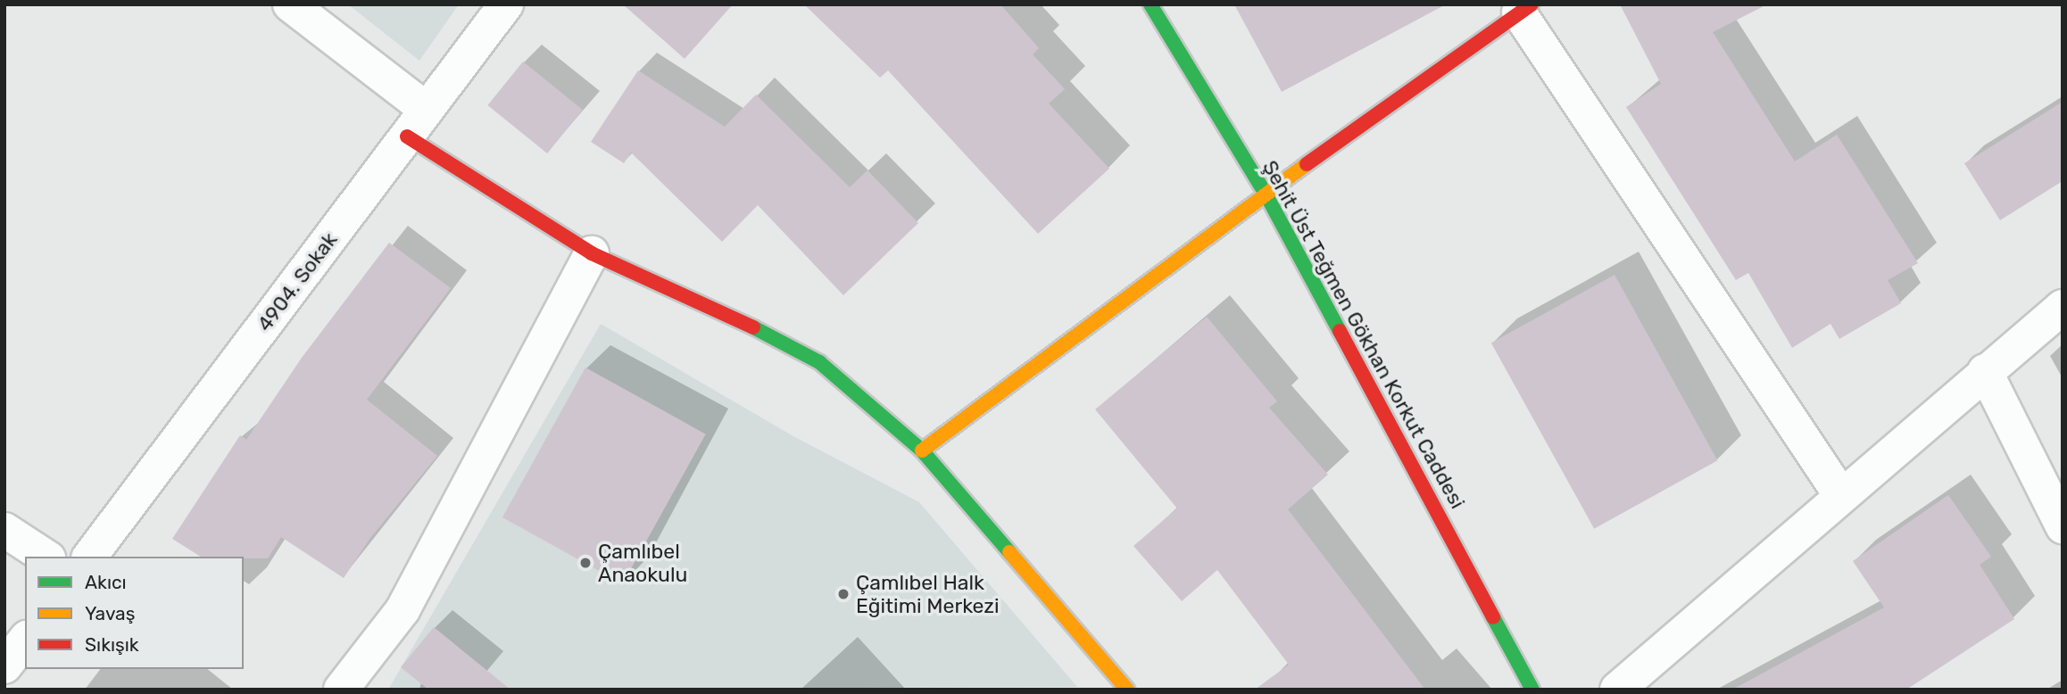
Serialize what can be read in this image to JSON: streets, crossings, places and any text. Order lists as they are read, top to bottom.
{
  "streets": {
    "street": ["4904. Sokak", "Şehit Üst Teğmen Gökhan Korkut Caddesi"]
  },
  "places": ["Çamlıbel Anaokulu", "Çamlıbel Halk Eğitimi Merkezi"],
  "legend": ["Akıcı", "Yavaş", "Sıkışık"]
}
